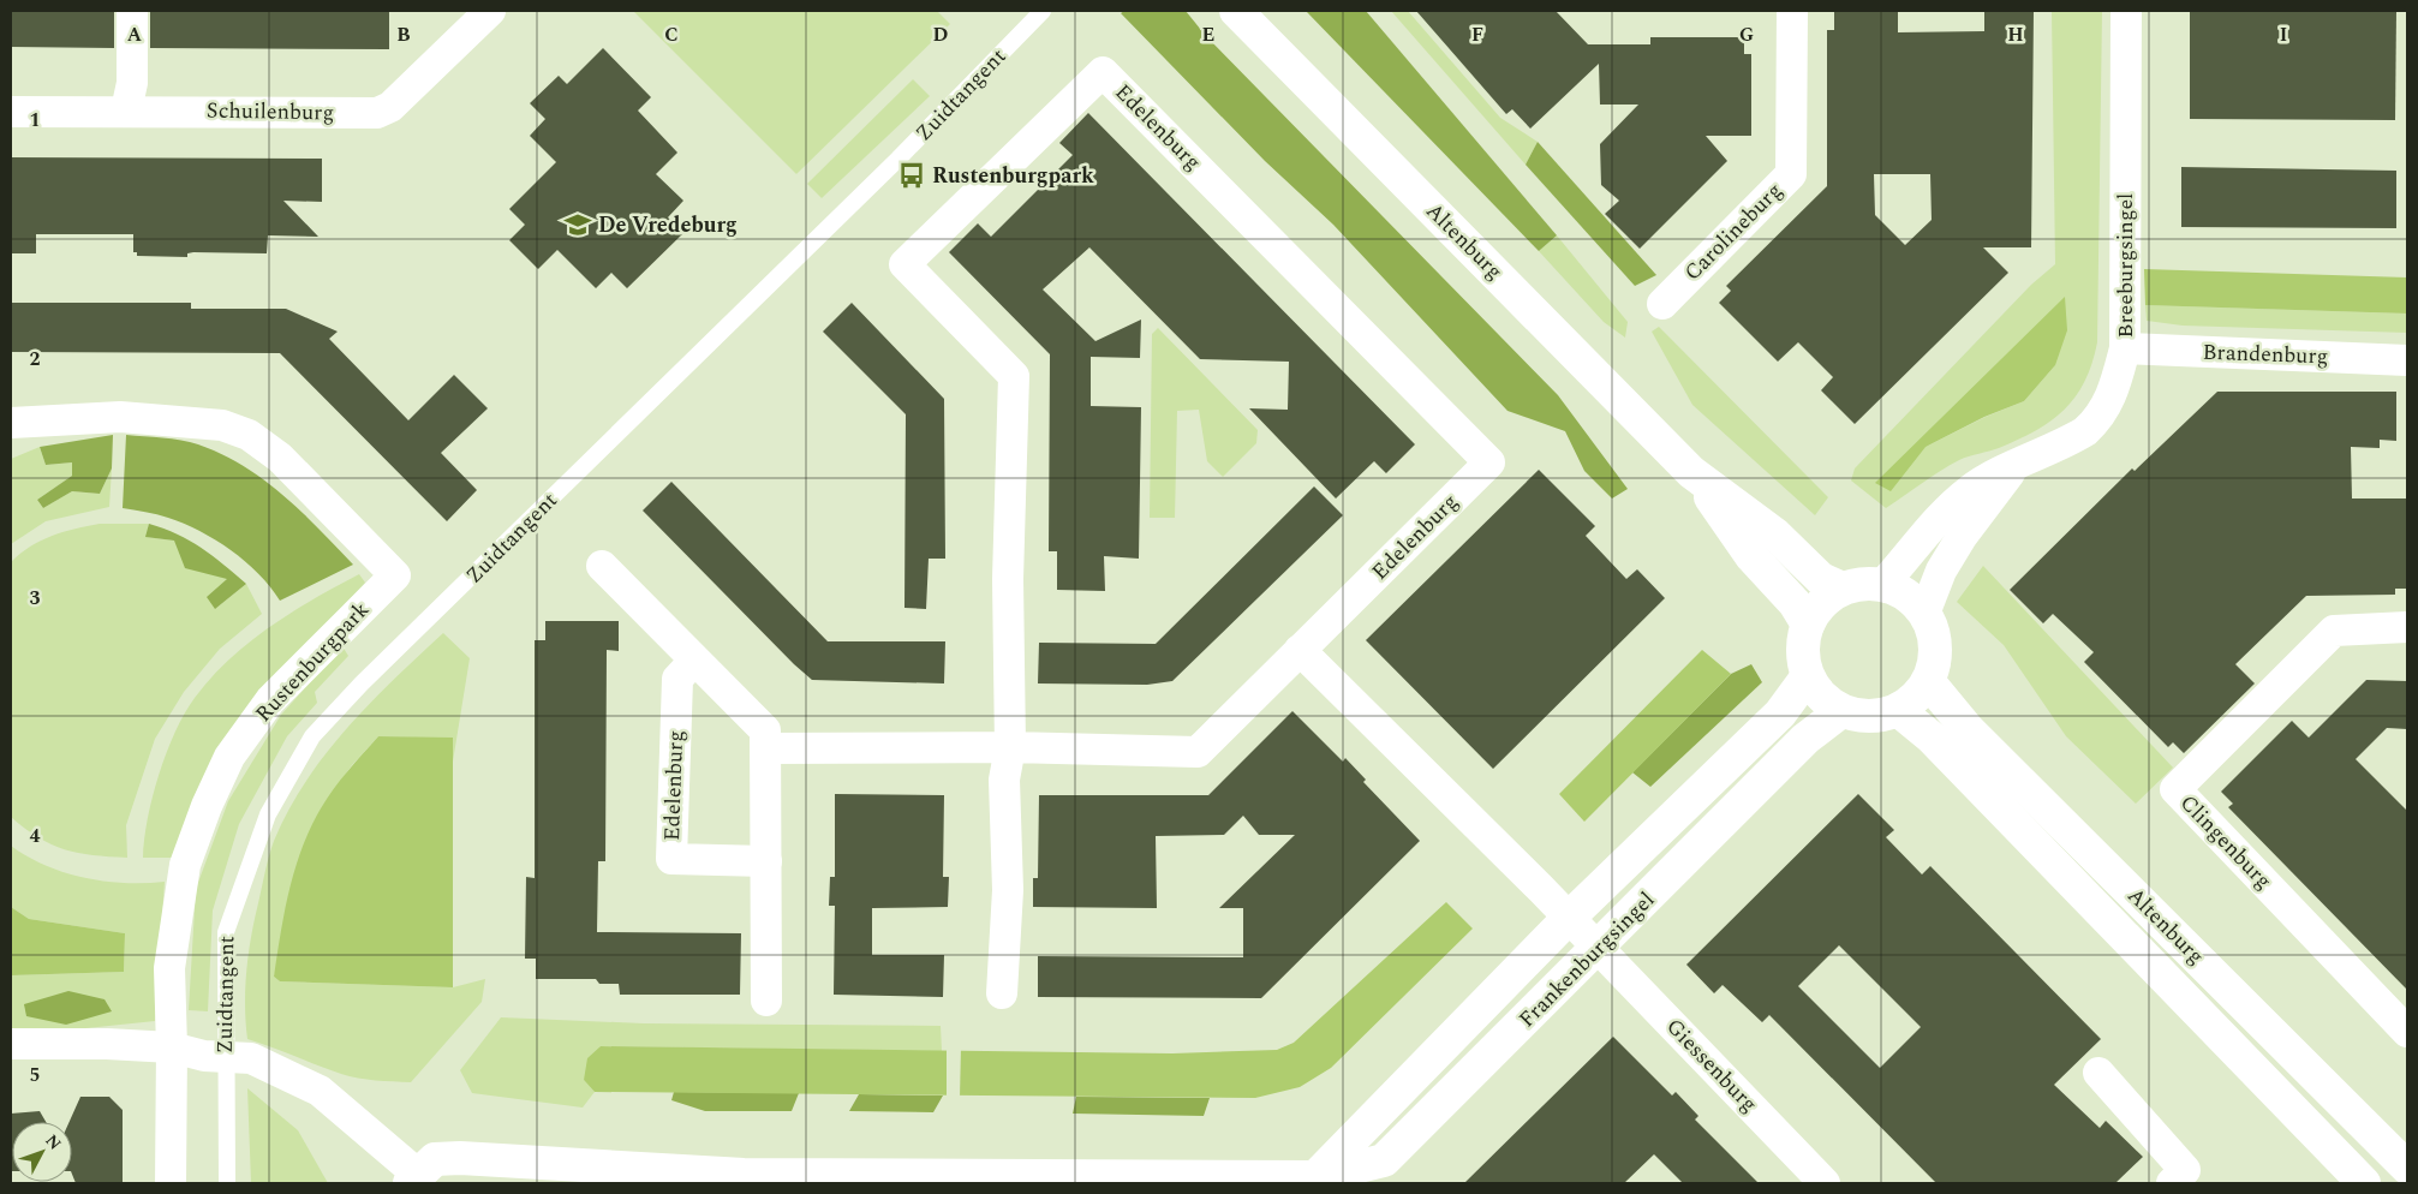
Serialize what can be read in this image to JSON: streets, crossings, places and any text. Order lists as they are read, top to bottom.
{
  "streets": {
    "main road": ["Altenburg", "Frankenburgsingel"],
    "street": [
      "Schuilenburg",
      "Edelenburg",
      "Carolineburg",
      "Breeburgsingel",
      "Brandenburg",
      "Rustenburgpark",
      "Clingenburg",
      "Giessenburg"
    ],
    "lane": ["Zuidtangent"]
  },
  "crossings": [
    ["Zuidtangent", "Frankenburgsingel"],
    ["Altenburg", "Breeburgsingel"],
    ["Altenburg", "Frankenburgsingel"],
    ["Breeburgsingel", "Brandenburg"],
    ["Breeburgsingel", "Frankenburgsingel"],
    ["Rustenburgpark", "Frankenburgsingel"],
    ["Frankenburgsingel", "Giessenburg"]
  ],
  "places": {
    "bus stop": ["Rustenburgpark"],
    "school or university": ["De Vredeburg"]
  },
  "north": "top right",
  "grid": {
    "columns": [
      "A",
      "B",
      "C",
      "D",
      "E",
      "F",
      "G",
      "H",
      "I"
    ],
    "rows": [
      "1",
      "2",
      "3",
      "4",
      "5"
    ]
  }
}
